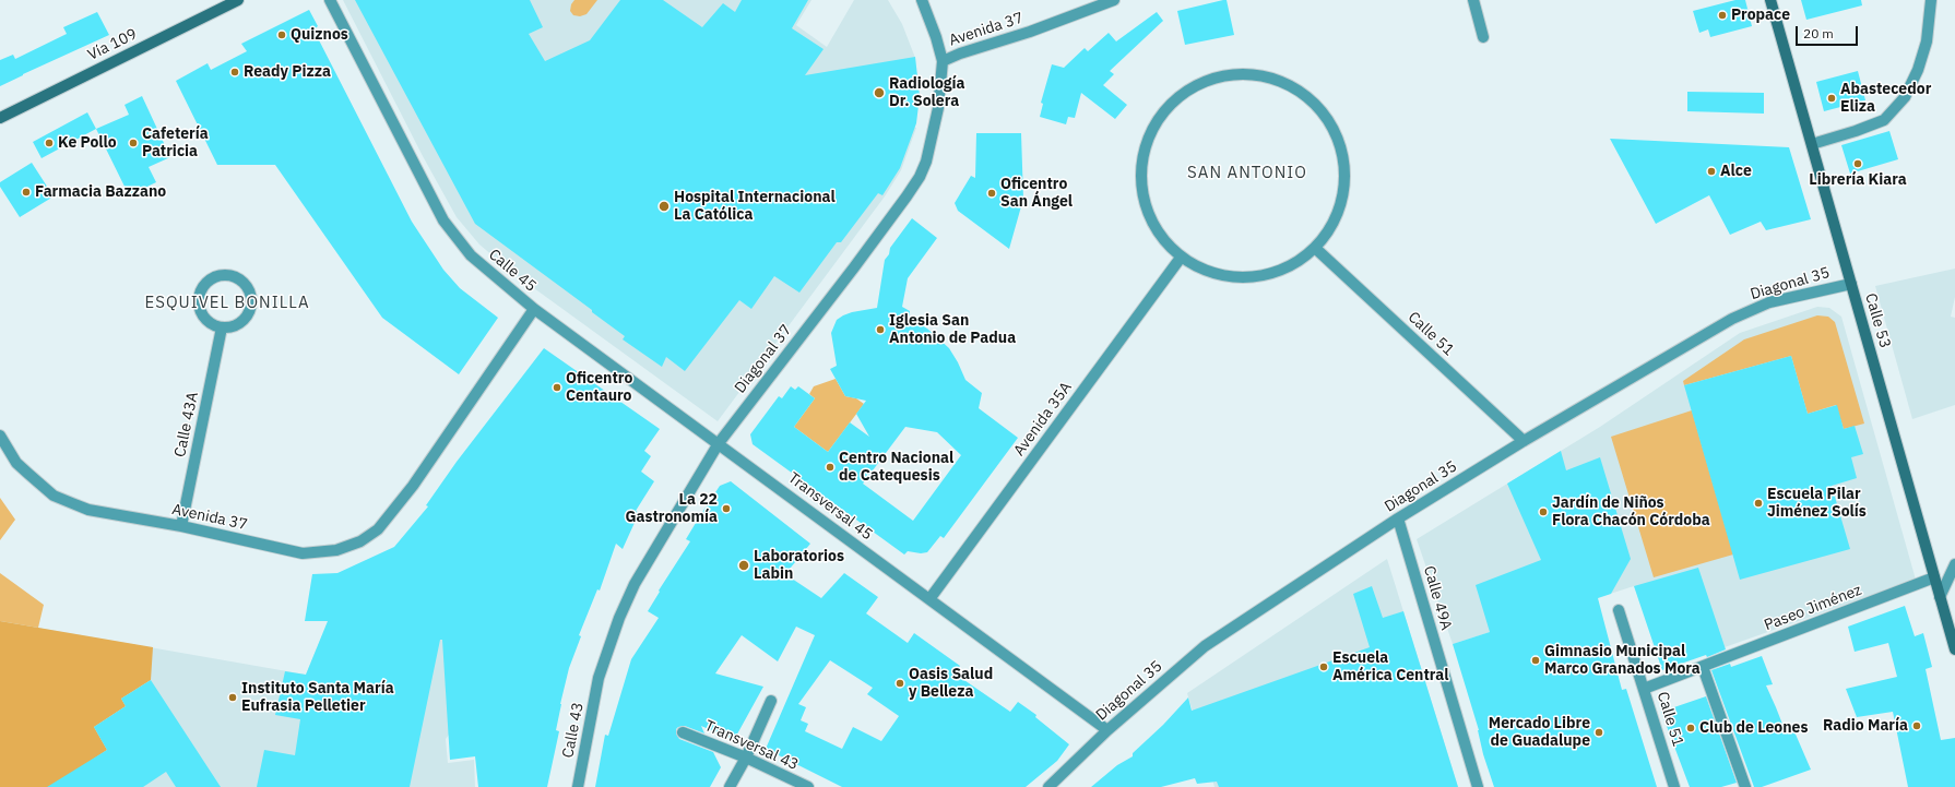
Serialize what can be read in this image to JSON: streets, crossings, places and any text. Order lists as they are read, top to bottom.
{
  "streets": {
    "main road": ["Vía 109", "Calle 53"],
    "street": [
      "Avenida 37",
      "Calle 45",
      "Diagonal 35",
      "Calle 51",
      "Diagonal 37",
      "Avenida 35A",
      "Calle 43A",
      "Transversal 45",
      "Calle 49A",
      "Paseo Jiménez",
      "Calle 43",
      "Transversal 43"
    ]
  },
  "crossings": [
    ["Avenida 37", "Calle 45"],
    ["Avenida 37", "Diagonal 37"],
    ["Avenida 37", "Calle 43A"],
    ["Calle 45", "Transversal 45"],
    ["Diagonal 35", "Calle 53"],
    ["Diagonal 35", "Calle 51"],
    ["Diagonal 35", "Transversal 45"],
    ["Diagonal 35", "Calle 49A"],
    ["Calle 53", "Paseo Jiménez"],
    ["Diagonal 37", "Transversal 45"],
    ["Diagonal 37", "Calle 43"],
    ["Avenida 35A", "Transversal 45"]
  ],
  "districts": ["SAN ANTONIO", "ESQUIVEL BONILLA"],
  "places": [
    "Propace",
    "Quiznos",
    "Ready Pizza",
    "Radiología Dr. Solera",
    "Abastecedor Eliza",
    "Ke Pollo",
    "Cafetería Patricia",
    "Librería Kiara",
    "Alce",
    "Farmacia Bazzano",
    "Oficentro San Ángel",
    "Hospital Internacional La Católica",
    "Iglesia San Antonio de Padua",
    "Oficentro Centauro",
    "Centro Nacional de Catequesis",
    "Escuela Pilar Jiménez Solís",
    "La 22 Gastronomía",
    "Jardín de Niños Flora Chacón Córdoba",
    "Laboratorios Labin",
    "Gimnasio Municipal Marco Granados Mora",
    "Escuela América Central",
    "Oasis Salud y Belleza",
    "Instituto Santa María Eufrasia Pelletier",
    "Radio María",
    "Club de Leones",
    "Mercado Libre de Guadalupe"
  ],
  "scale_bar": "20 m"
}
